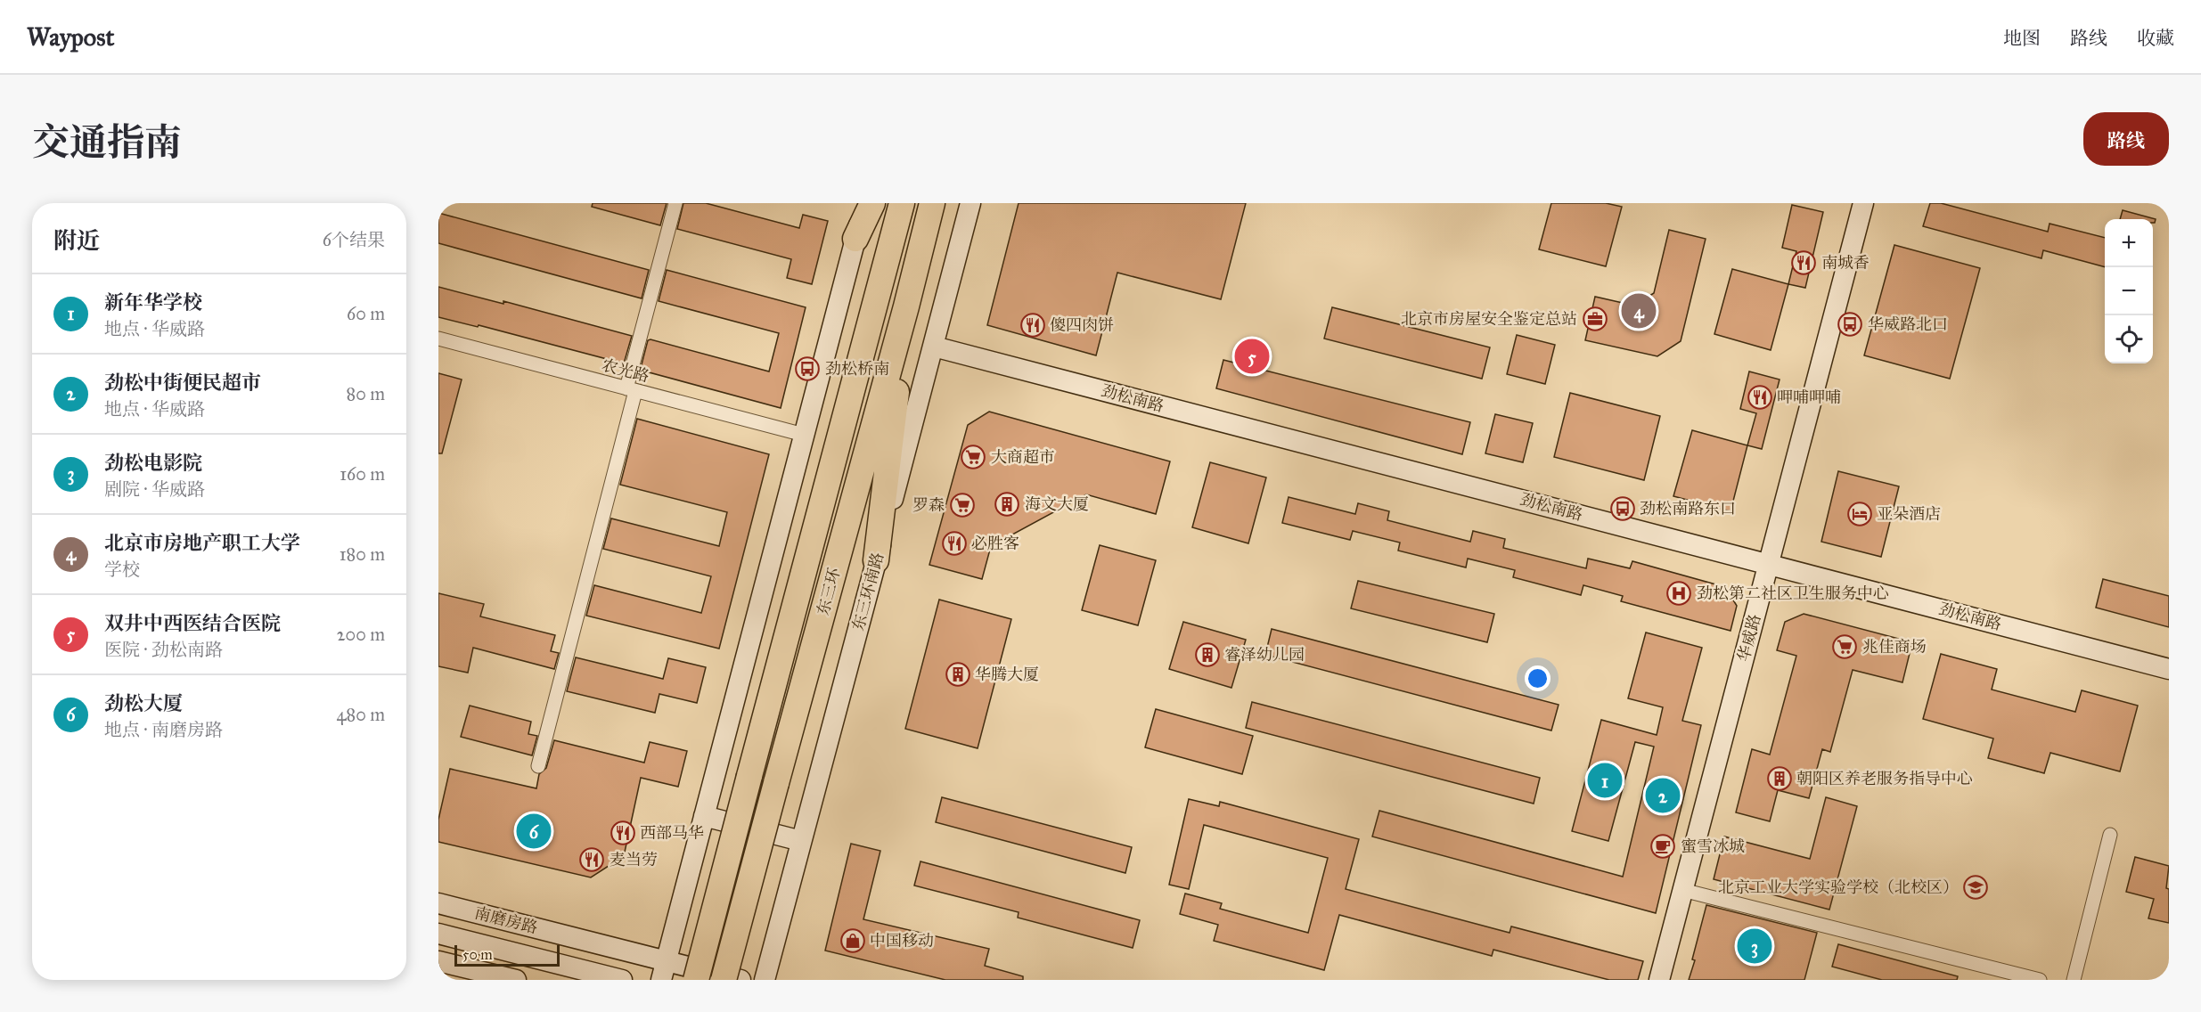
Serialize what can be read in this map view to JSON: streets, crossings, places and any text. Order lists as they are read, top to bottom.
{
  "streets": {
    "highway": ["东三环"],
    "street": [
      "农光路",
      "劲松南路",
      "东三环南路",
      "华威路",
      "南磨房路"
    ]
  },
  "crossings": [
    ["劲松南路", "东三环南路"],
    ["劲松南路", "华威路"]
  ],
  "places": {
    "restaurant": [
      "南城香",
      "傻四肉饼",
      "呷哺呷哺",
      "必胜客",
      "西部马华",
      "麦当劳"
    ],
    "office": ["北京市房屋安全鉴定总站"],
    "bus stop": ["华威路北口", "劲松桥南", "劲松南路东口"],
    "supermarket": ["大商超市", "罗森", "兆佳商场"],
    "building": [
      "海文大厦",
      "睿泽幼儿园",
      "华腾大厦",
      "朝阳区养老服务指导中心"
    ],
    "hotel": ["亚朵酒店"],
    "hospital": ["劲松第二社区卫生服务中心"],
    "cafe": ["蜜雪冰城"],
    "school or university": ["北京工业大学实验学校（北校区）"],
    "shop": ["中国移动"]
  },
  "scale_bar": "50 m",
  "page": {
    "header": "Waypost",
    "nav": ["地图", "路线", "收藏"],
    "title": "交通指南",
    "buttons": "路线",
    "heading": ["附近", "6个结果"],
    "map_buttons": ["+", "−"],
    "list": [
      {
        "mark": "1",
        "name": "新年华学校",
        "note": "地点 · 华威路",
        "value": "60 m"
      },
      {
        "mark": "2",
        "name": "劲松中街便民超市",
        "note": "地点 · 华威路",
        "value": "80 m"
      },
      {
        "mark": "3",
        "name": "劲松电影院",
        "note": "剧院 · 华威路",
        "value": "160 m"
      },
      {
        "mark": "4",
        "name": "北京市房地产职工大学",
        "note": "学校",
        "value": "180 m"
      },
      {
        "mark": "5",
        "name": "双井中西医结合医院",
        "note": "医院 · 劲松南路",
        "value": "200 m"
      },
      {
        "mark": "6",
        "name": "劲松大厦",
        "note": "地点 · 南磨房路",
        "value": "480 m"
      }
    ],
    "pins": [
      "4",
      "5",
      "1",
      "2",
      "6",
      "3"
    ],
    "scale": "50 m"
  }
}
